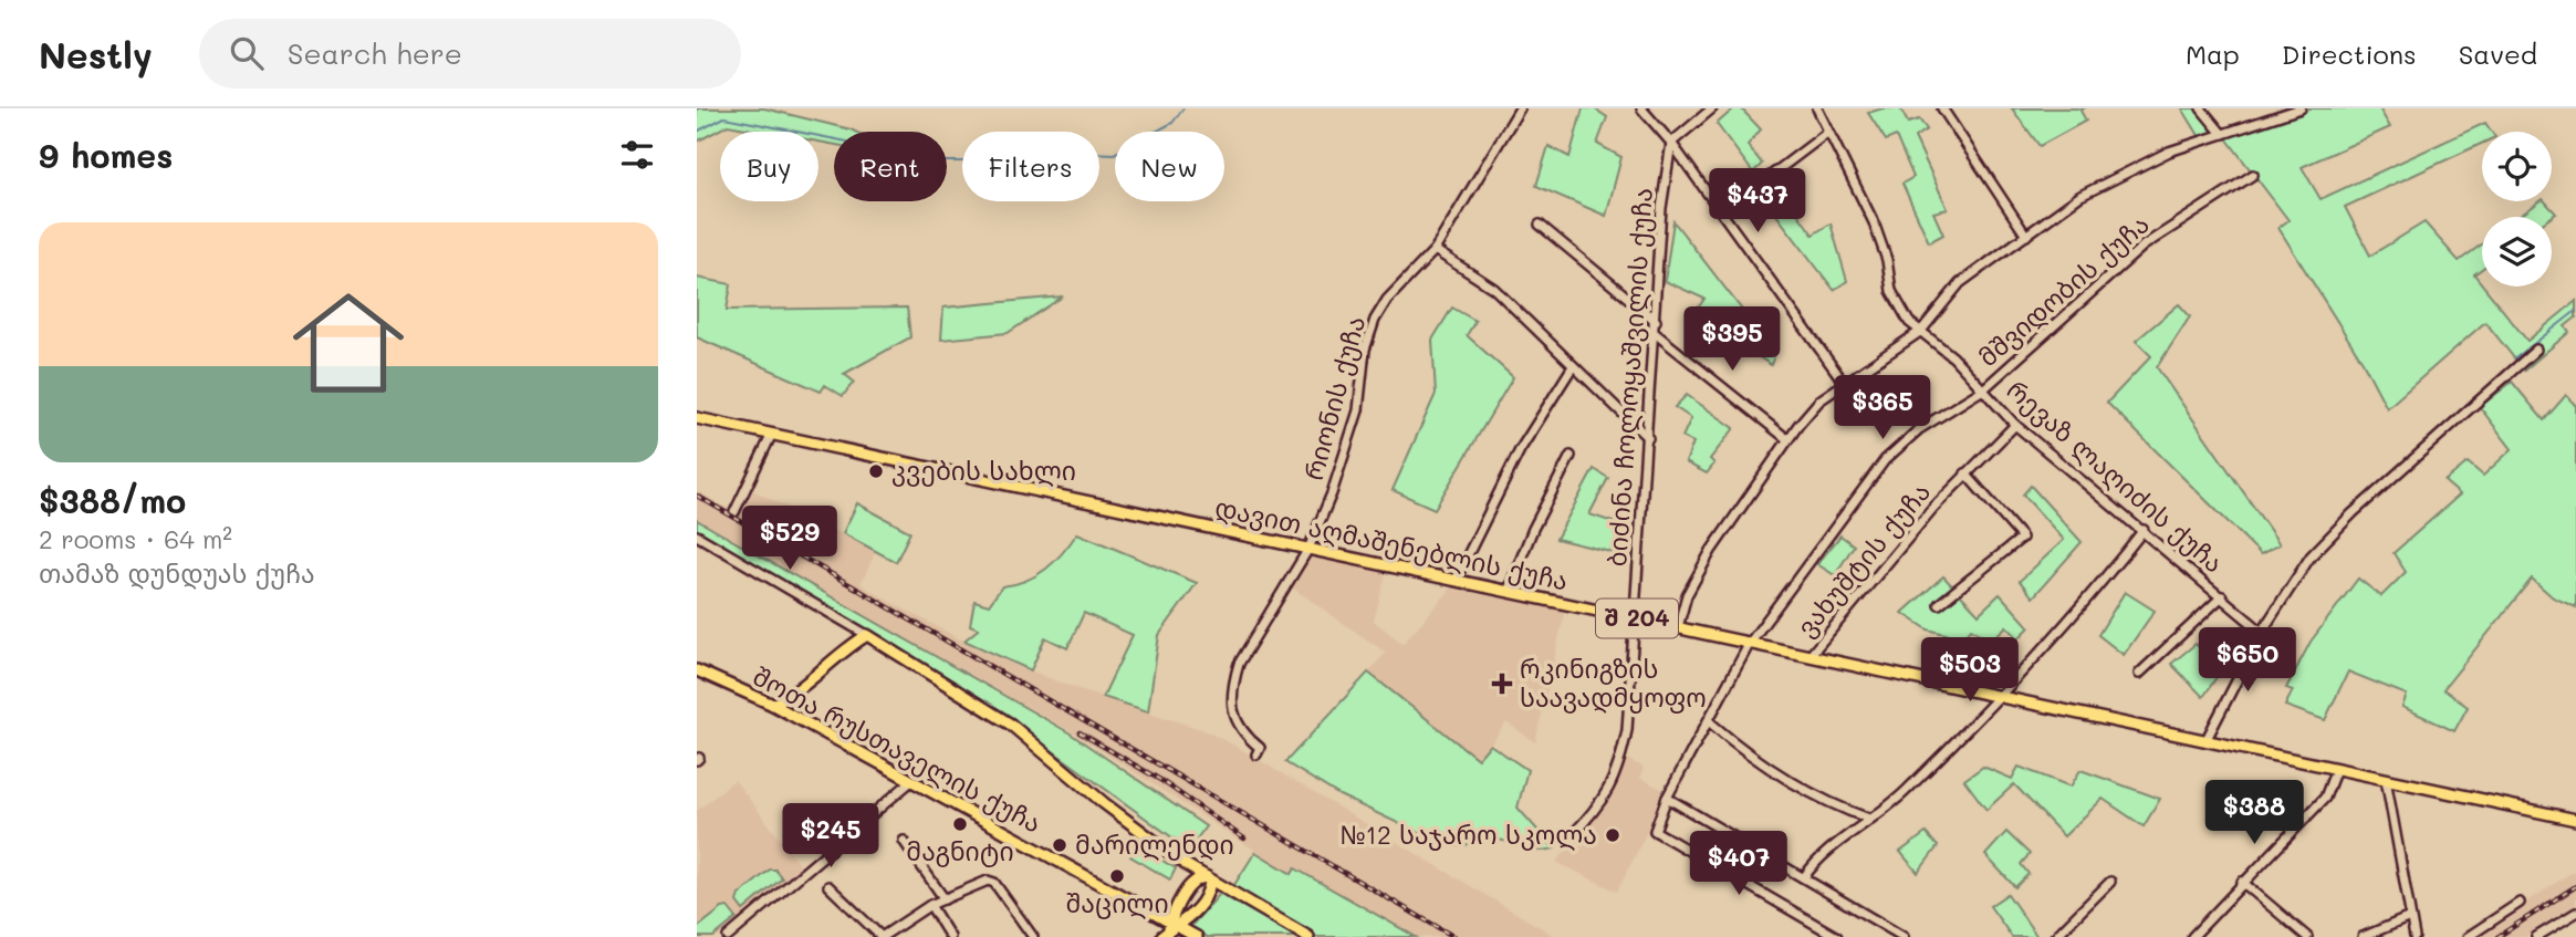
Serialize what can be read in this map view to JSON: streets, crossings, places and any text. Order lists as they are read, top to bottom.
{
  "streets": {
    "main road": ["დავით აღმაშენებლის ქუჩა", "შ 204", "შოთა რუსთაველის ქუჩა"],
    "street": [
      "მშვიდობის ქუჩა",
      "ბიძინა ჩოლოყაშვილის ქუჩა",
      "რიონის ქუჩა",
      "რევაზ ლაღიძის ქუჩა",
      "ვახუშტის ქუჩა"
    ]
  },
  "crossings": [
    ["მშვიდობის ქუჩა", "რევაზ ლაღიძის ქუჩა"],
    ["მშვიდობის ქუჩა", "დავით აღმაშენებლის ქუჩა"],
    ["ბიძინა ჩოლოყაშვილის ქუჩა", "დავით აღმაშენებლის ქუჩა"],
    ["რიონის ქუჩა", "დავით აღმაშენებლის ქუჩა"],
    ["რევაზ ლაღიძის ქუჩა", "ვახუშტის ქუჩა"],
    ["დავით აღმაშენებლის ქუჩა", "ვახუშტის ქუჩა"]
  ],
  "places": {
    "other": [
      "კვების სახლი",
      "მაგნიტი",
      "№12 საჯარო სკოლა",
      "მარილენდი",
      "შაცილი"
    ],
    "health": ["რკინიგზის საავადმყოფო"]
  },
  "page": {
    "header": "Nestly",
    "search": "Search here",
    "nav": ["Map", "Directions", "Saved"],
    "heading": "9 homes",
    "chip": [
      "Buy",
      "Rent",
      "Filters",
      "New"
    ],
    "price": [
      "$437",
      "$395",
      "$365",
      "$529",
      "$650",
      "$503",
      "$388",
      "$245",
      "$407"
    ],
    "list": [
      {
        "name": "$388/mo",
        "note": "2 rooms · 64 m² · თამაზ დუნდუას ქუჩა"
      }
    ]
  }
}
